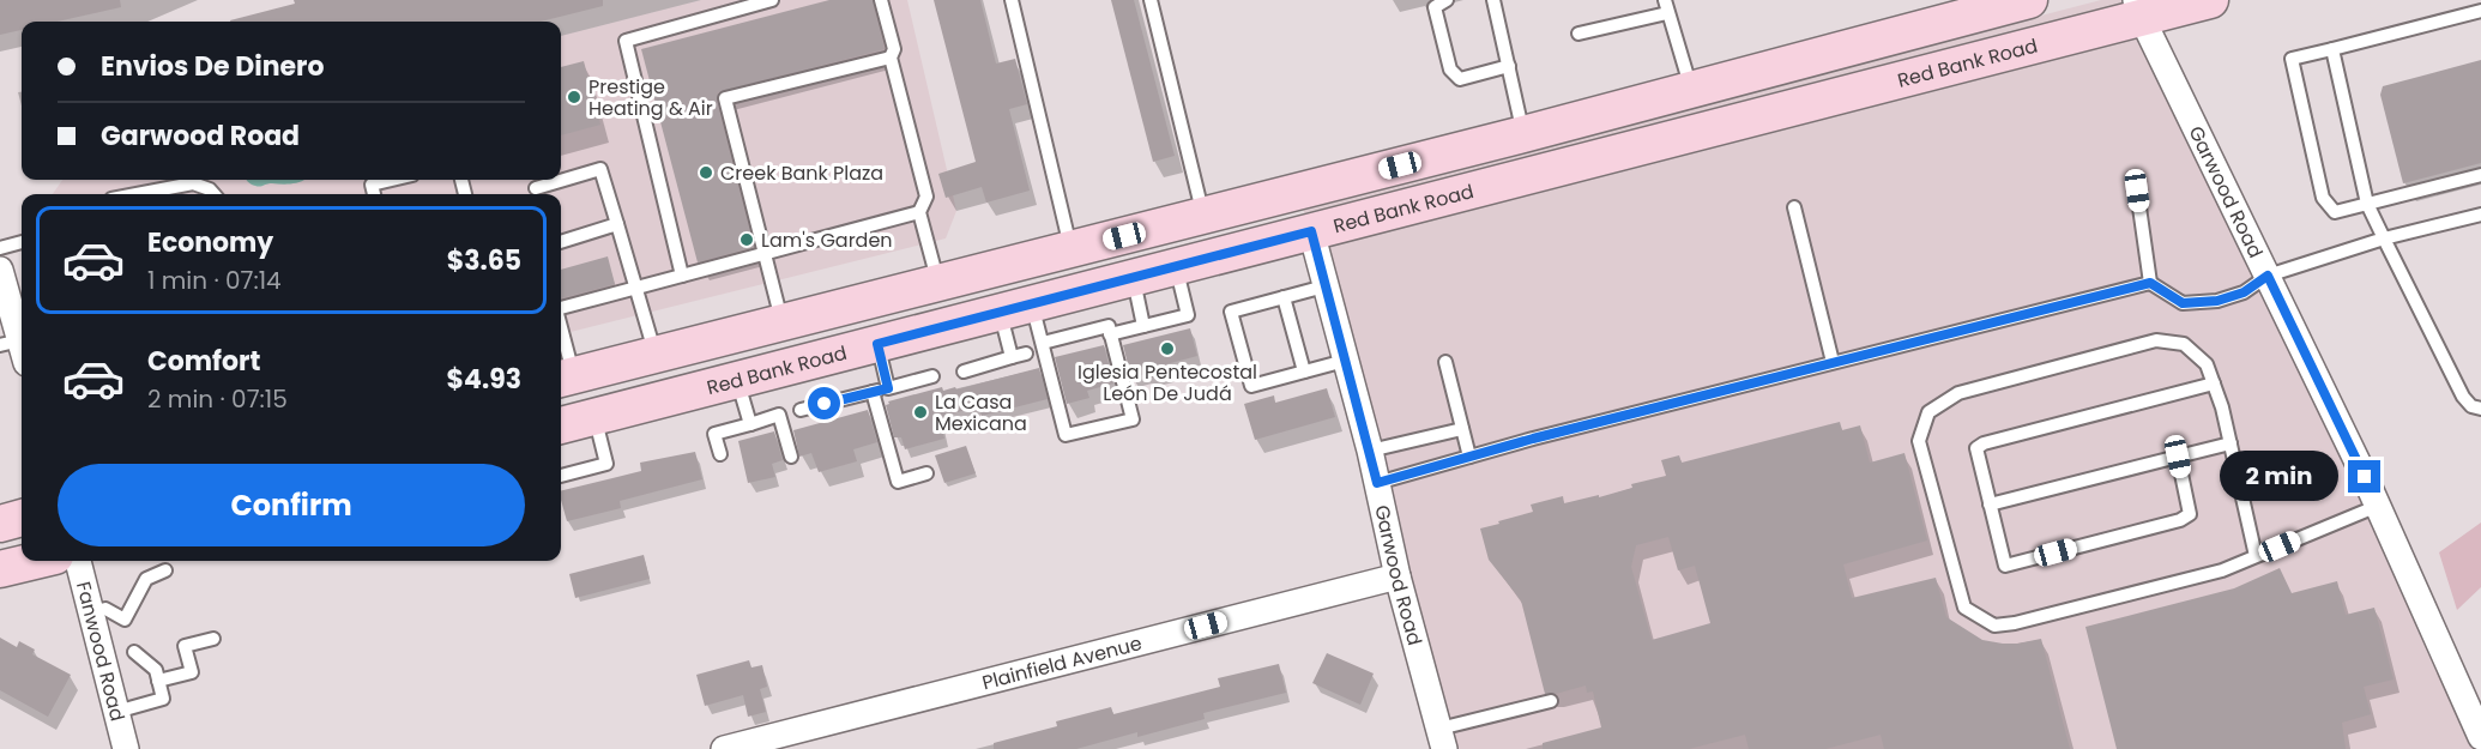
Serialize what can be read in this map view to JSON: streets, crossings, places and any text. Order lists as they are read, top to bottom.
{
  "streets": {
    "main road": ["Red Bank Road"],
    "street": ["Garwood Road", "Fanwood Road", "Plainfield Avenue"]
  },
  "crossings": [
    ["Red Bank Road", "Garwood Road"],
    ["Garwood Road", "Plainfield Avenue"]
  ],
  "places": [
    "Prestige Heating & Air",
    "Creek Bank Plaza",
    "Lam's Garden",
    "Iglesia Pentecostal León De Judá",
    "La Casa Mexicana"
  ],
  "page": {
    "banner": ["Envios De Dinero", "Garwood Road"],
    "list": [
      {
        "name": "Economy",
        "note": "1 min · 07:14",
        "value": "$3.65"
      },
      {
        "name": "Comfort",
        "note": "2 min · 07:15",
        "value": "$4.93"
      }
    ],
    "buttons": "Confirm",
    "bubble": "2 min"
  }
}
